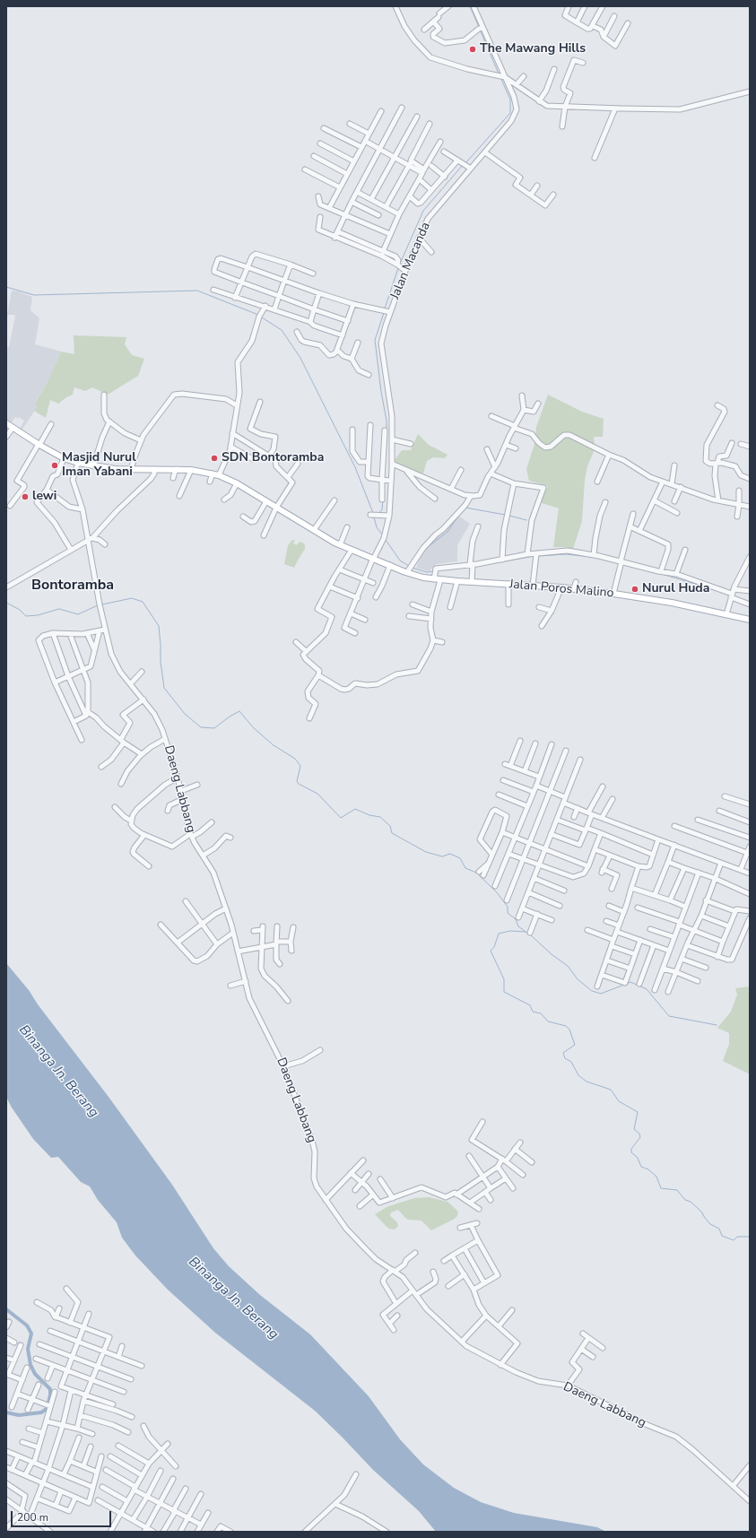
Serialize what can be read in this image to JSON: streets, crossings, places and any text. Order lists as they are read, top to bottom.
{
  "streets": {
    "main road": ["Jalan Poros Malino"],
    "street": ["Jalan Macanda", "Daeng Labbang"]
  },
  "crossings": [
    ["Jalan Macanda", "Jalan Poros Malino"],
    ["Jalan Poros Malino", "Daeng Labbang"]
  ],
  "districts": ["Bontoramba"],
  "water": ["Binanga Jn. Berang"],
  "places": [
    "The Mawang Hills",
    "SDN Bontoramba",
    "Masjid Nurul Iman Yabani",
    "lewi",
    "Nurul Huda"
  ],
  "scale_bar": "200 m"
}
